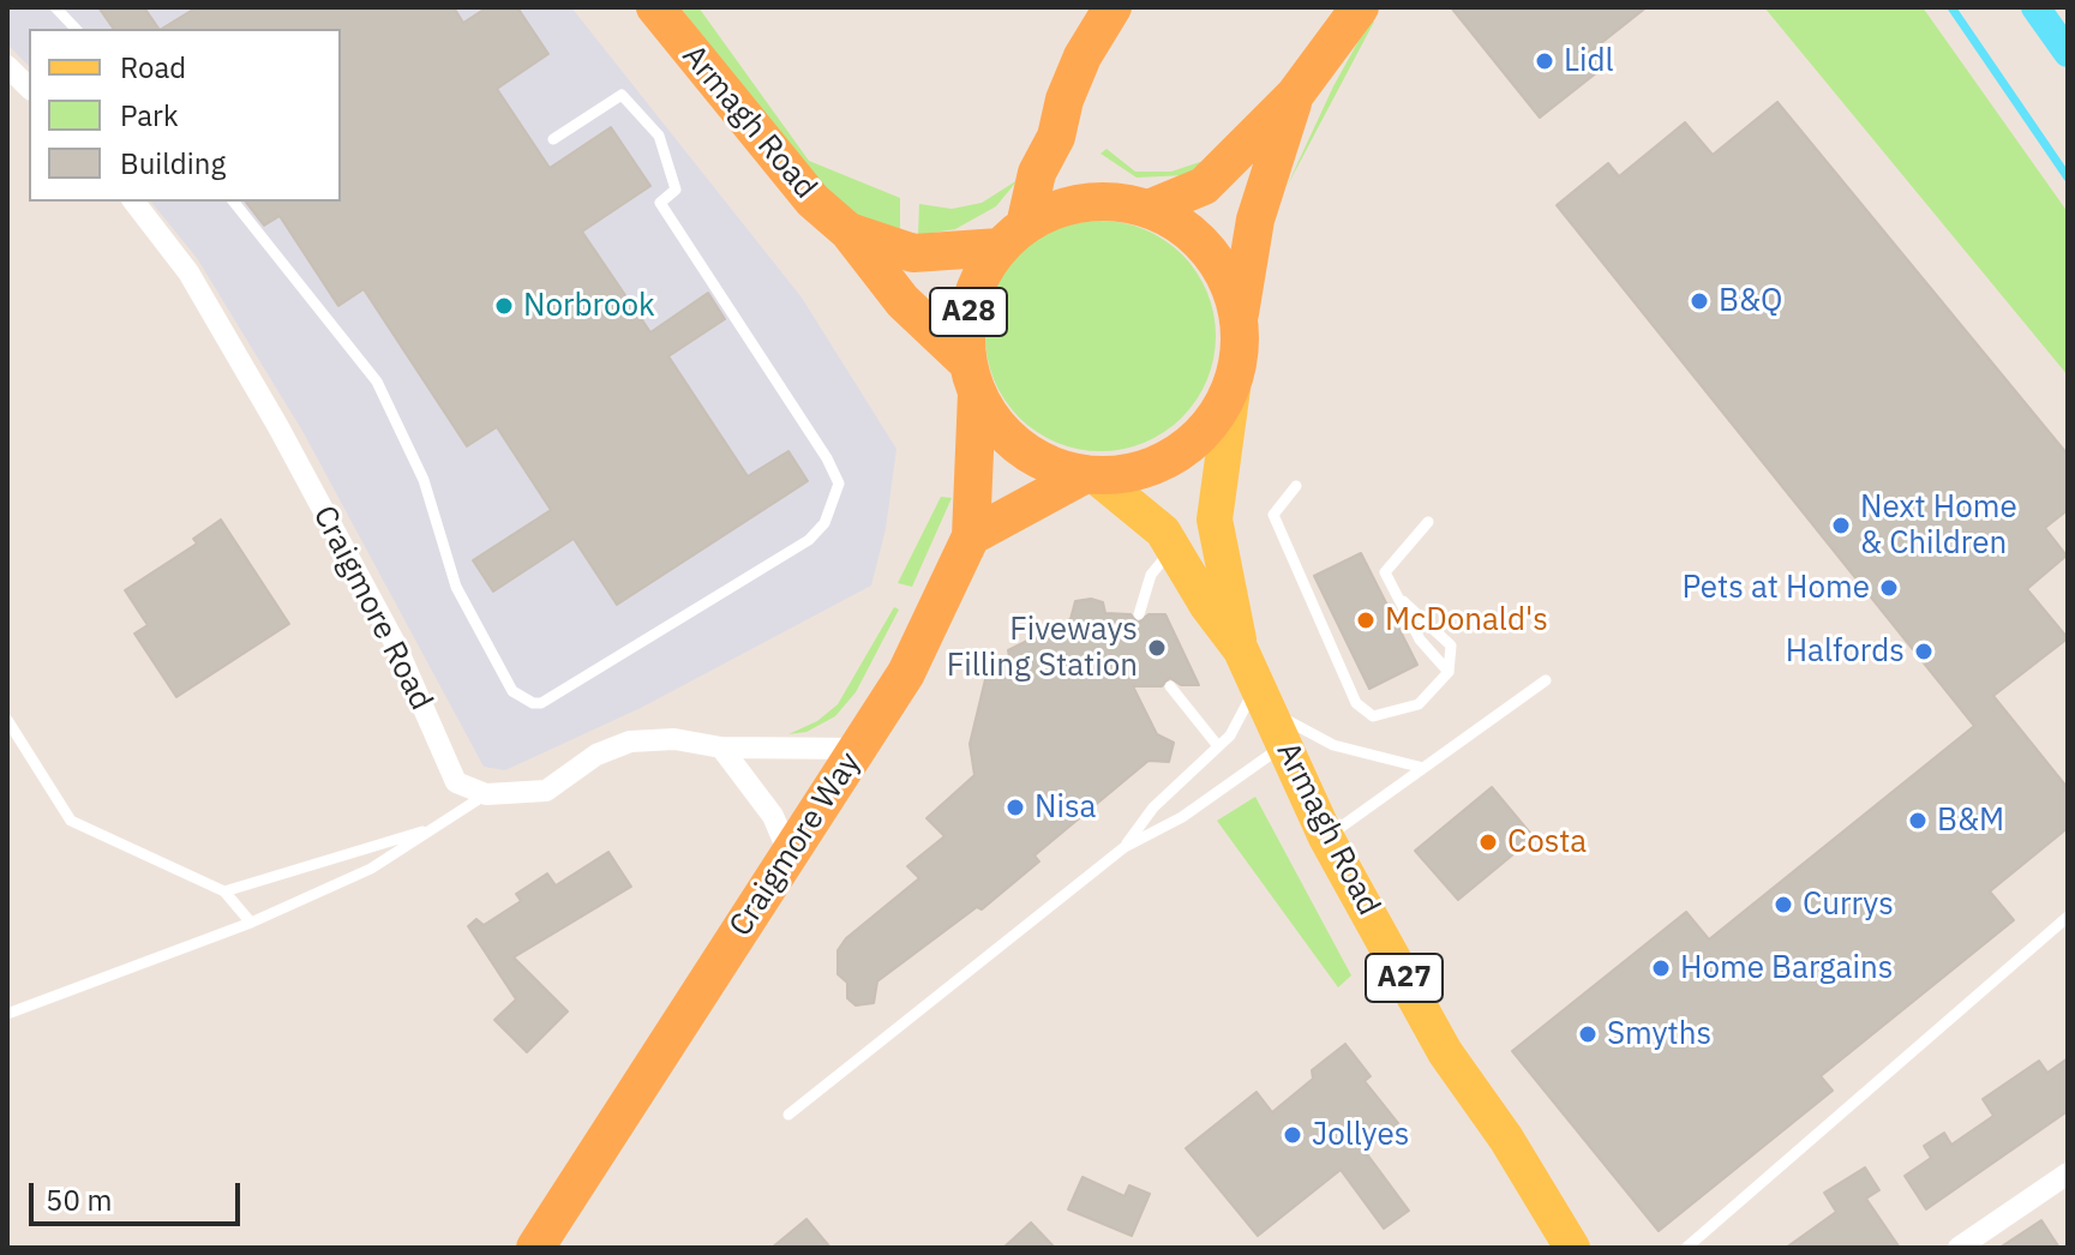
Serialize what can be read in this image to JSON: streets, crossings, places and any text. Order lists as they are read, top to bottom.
{
  "streets": {
    "highway": ["Armagh Road", "A28", "Craigmore Way"],
    "main road": ["A27"],
    "street": ["Craigmore Road"]
  },
  "crossings": [
    ["Armagh Road", "A28"],
    ["Armagh Road", "Craigmore Way"],
    ["A28", "Craigmore Way"]
  ],
  "places": [
    "Lidl",
    "B&Q",
    "Norbrook",
    "Next Home & Children",
    "Pets at Home",
    "McDonald's",
    "Fiveways Filling Station",
    "Halfords",
    "Nisa",
    "B&M",
    "Costa",
    "Currys",
    "Home Bargains",
    "Smyths",
    "Jollyes"
  ],
  "legend": ["Road", "Park", "Building"],
  "scale_bar": "50 m"
}
